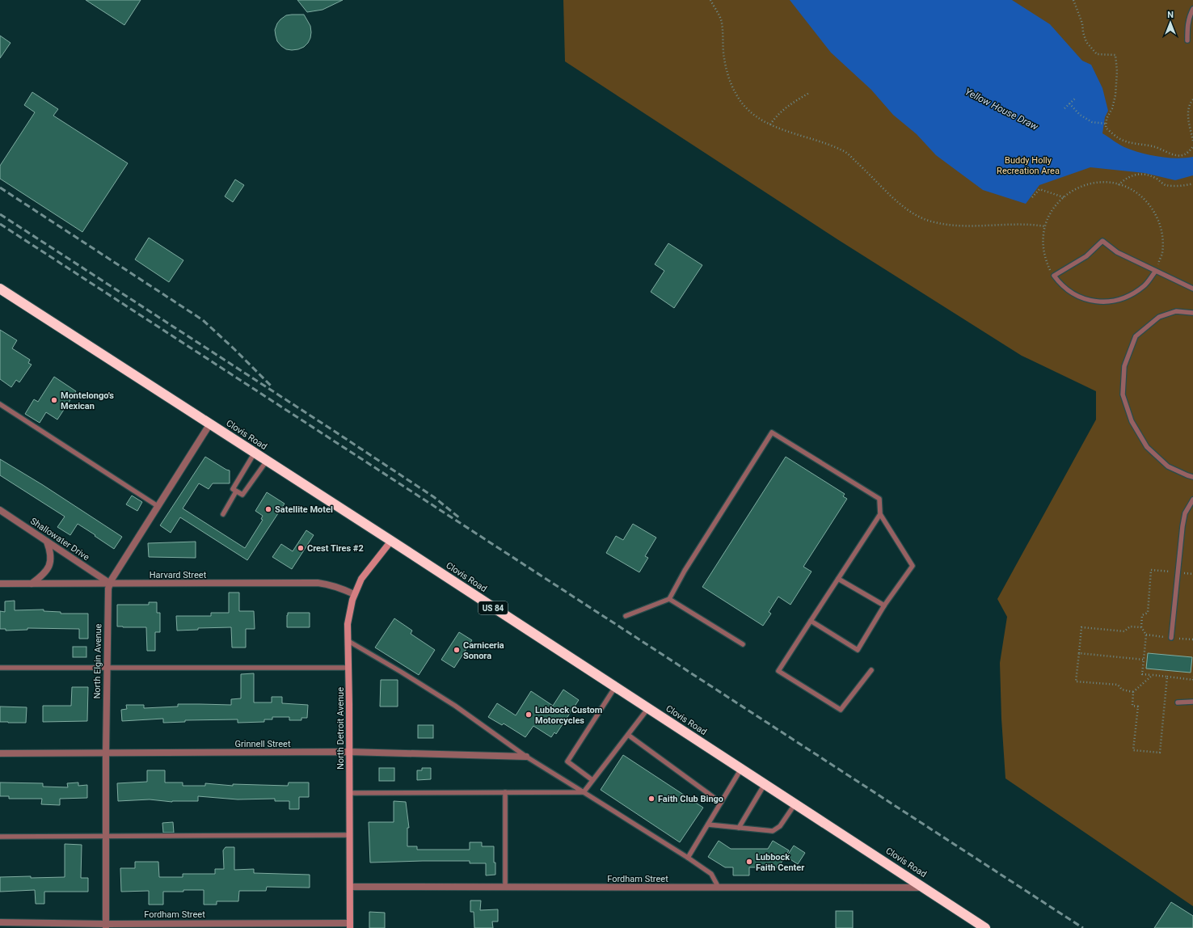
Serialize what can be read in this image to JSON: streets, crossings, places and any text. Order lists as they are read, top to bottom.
{
  "streets": {
    "highway": ["Clovis Road", "US 84"],
    "street": [
      "Shallowater Drive",
      "Harvard Street",
      "North Elgin Avenue",
      "North Detroit Avenue",
      "Grinnell Street",
      "Fordham Street"
    ]
  },
  "crossings": [
    ["Clovis Road", "North Elgin Avenue"],
    ["Clovis Road", "North Detroit Avenue"],
    ["Clovis Road", "Fordham Street"],
    ["Shallowater Drive", "Harvard Street"],
    ["Shallowater Drive", "North Elgin Avenue"],
    ["Harvard Street", "North Elgin Avenue"],
    ["Harvard Street", "North Detroit Avenue"],
    ["North Elgin Avenue", "Grinnell Street"],
    ["North Elgin Avenue", "Fordham Street"],
    ["North Detroit Avenue", "Grinnell Street"],
    ["North Detroit Avenue", "Fordham Street"]
  ],
  "water": ["Yellow House Draw"],
  "parks": ["Buddy Holly Recreation Area"],
  "places": [
    "Montelongo's Mexican",
    "Satellite Motel",
    "Crest Tires #2",
    "Carniceria Sonora",
    "Lubbock Custom Motorcycles",
    "Faith Club Bingo",
    "Lubbock Faith Center"
  ],
  "north": "top"
}
